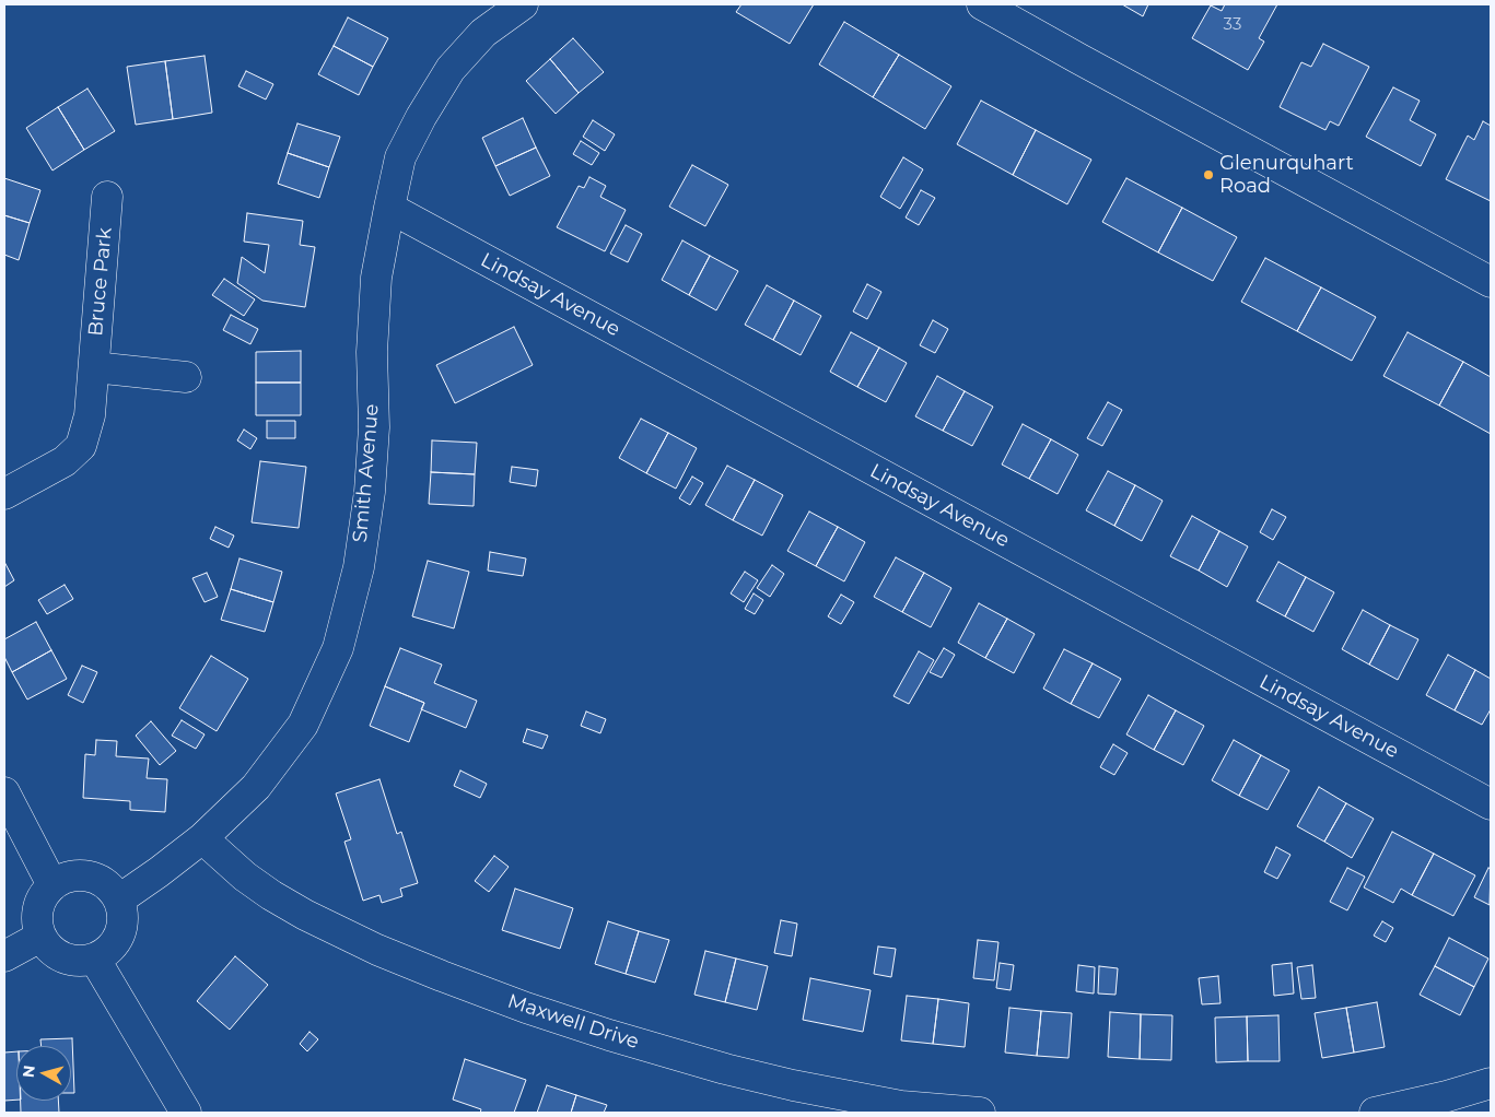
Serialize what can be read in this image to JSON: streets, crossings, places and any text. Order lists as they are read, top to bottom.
{
  "streets": {
    "main road": [
      "Bruce Park",
      "Lindsay Avenue",
      "Smith Avenue",
      "Maxwell Drive"
    ]
  },
  "crossings": [
    ["Lindsay Avenue", "Smith Avenue"],
    ["Smith Avenue", "Maxwell Drive"]
  ],
  "places": ["Glenurquhart Road"],
  "house_numbers": ["33"],
  "north": "left"
}
